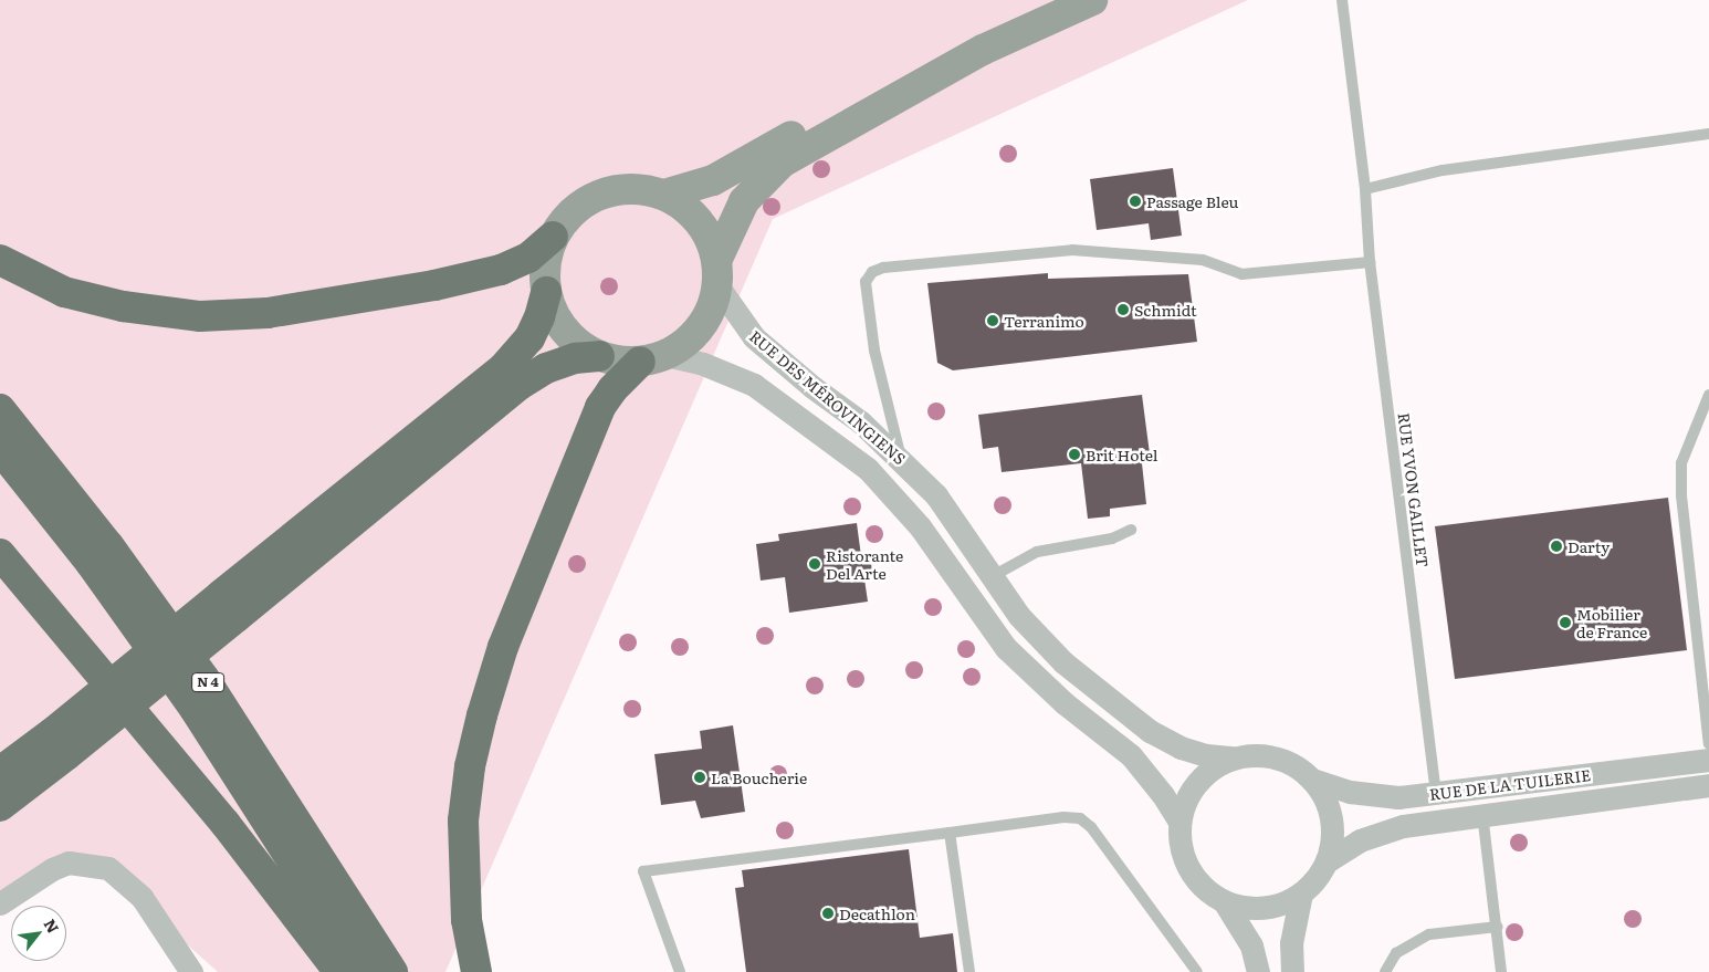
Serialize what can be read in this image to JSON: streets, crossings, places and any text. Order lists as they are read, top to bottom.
{
  "streets": {
    "highway": ["N 4"],
    "street": ["RUE DES MÉROVINGIENS", "RUE DE LA TUILERIE"],
    "lane": ["RUE YVON GAILLET"]
  },
  "crossings": [
    ["RUE DES MÉROVINGIENS", "RUE DE LA TUILERIE"],
    ["RUE YVON GAILLET", "RUE DE LA TUILERIE"]
  ],
  "places": [
    "Passage Bleu",
    "Schmidt",
    "Terranimo",
    "Brit Hotel",
    "Darty",
    "Ristorante Del Arte",
    "Mobilier de France",
    "La Boucherie",
    "Decathlon"
  ],
  "north": "top right"
}
